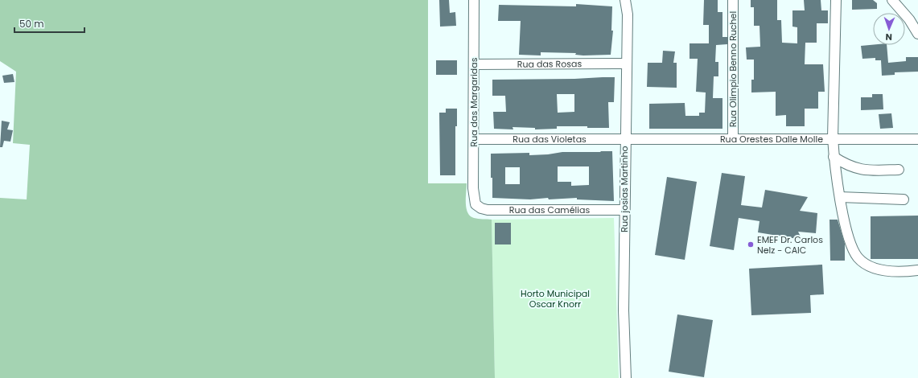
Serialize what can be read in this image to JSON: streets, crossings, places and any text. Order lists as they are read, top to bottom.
{
  "streets": {
    "street": [
      "Rua das Rosas",
      "Rua Olimpio Benno Ruchel",
      "Rua das Margaridas",
      "Rua das Violetas",
      "Rua Orestes Dalle Molle",
      "Rua josias Martinho",
      "Rua das Camélias"
    ]
  },
  "crossings": [
    ["Rua das Rosas", "Rua das Margaridas"],
    ["Rua das Rosas", "Rua josias Martinho"],
    ["Rua Olimpio Benno Ruchel", "Rua Orestes Dalle Molle"],
    ["Rua das Margaridas", "Rua das Violetas"],
    ["Rua das Margaridas", "Rua das Camélias"],
    ["Rua das Violetas", "Rua Orestes Dalle Molle"],
    ["Rua das Violetas", "Rua josias Martinho"],
    ["Rua Orestes Dalle Molle", "Rua josias Martinho"],
    ["Rua josias Martinho", "Rua das Camélias"]
  ],
  "parks": ["Horto Municipal Oscar Knorr"],
  "places": ["EMEF Dr. Carlos Nelz - CAIC"],
  "scale_bar": "50 m",
  "north": "bottom"
}
